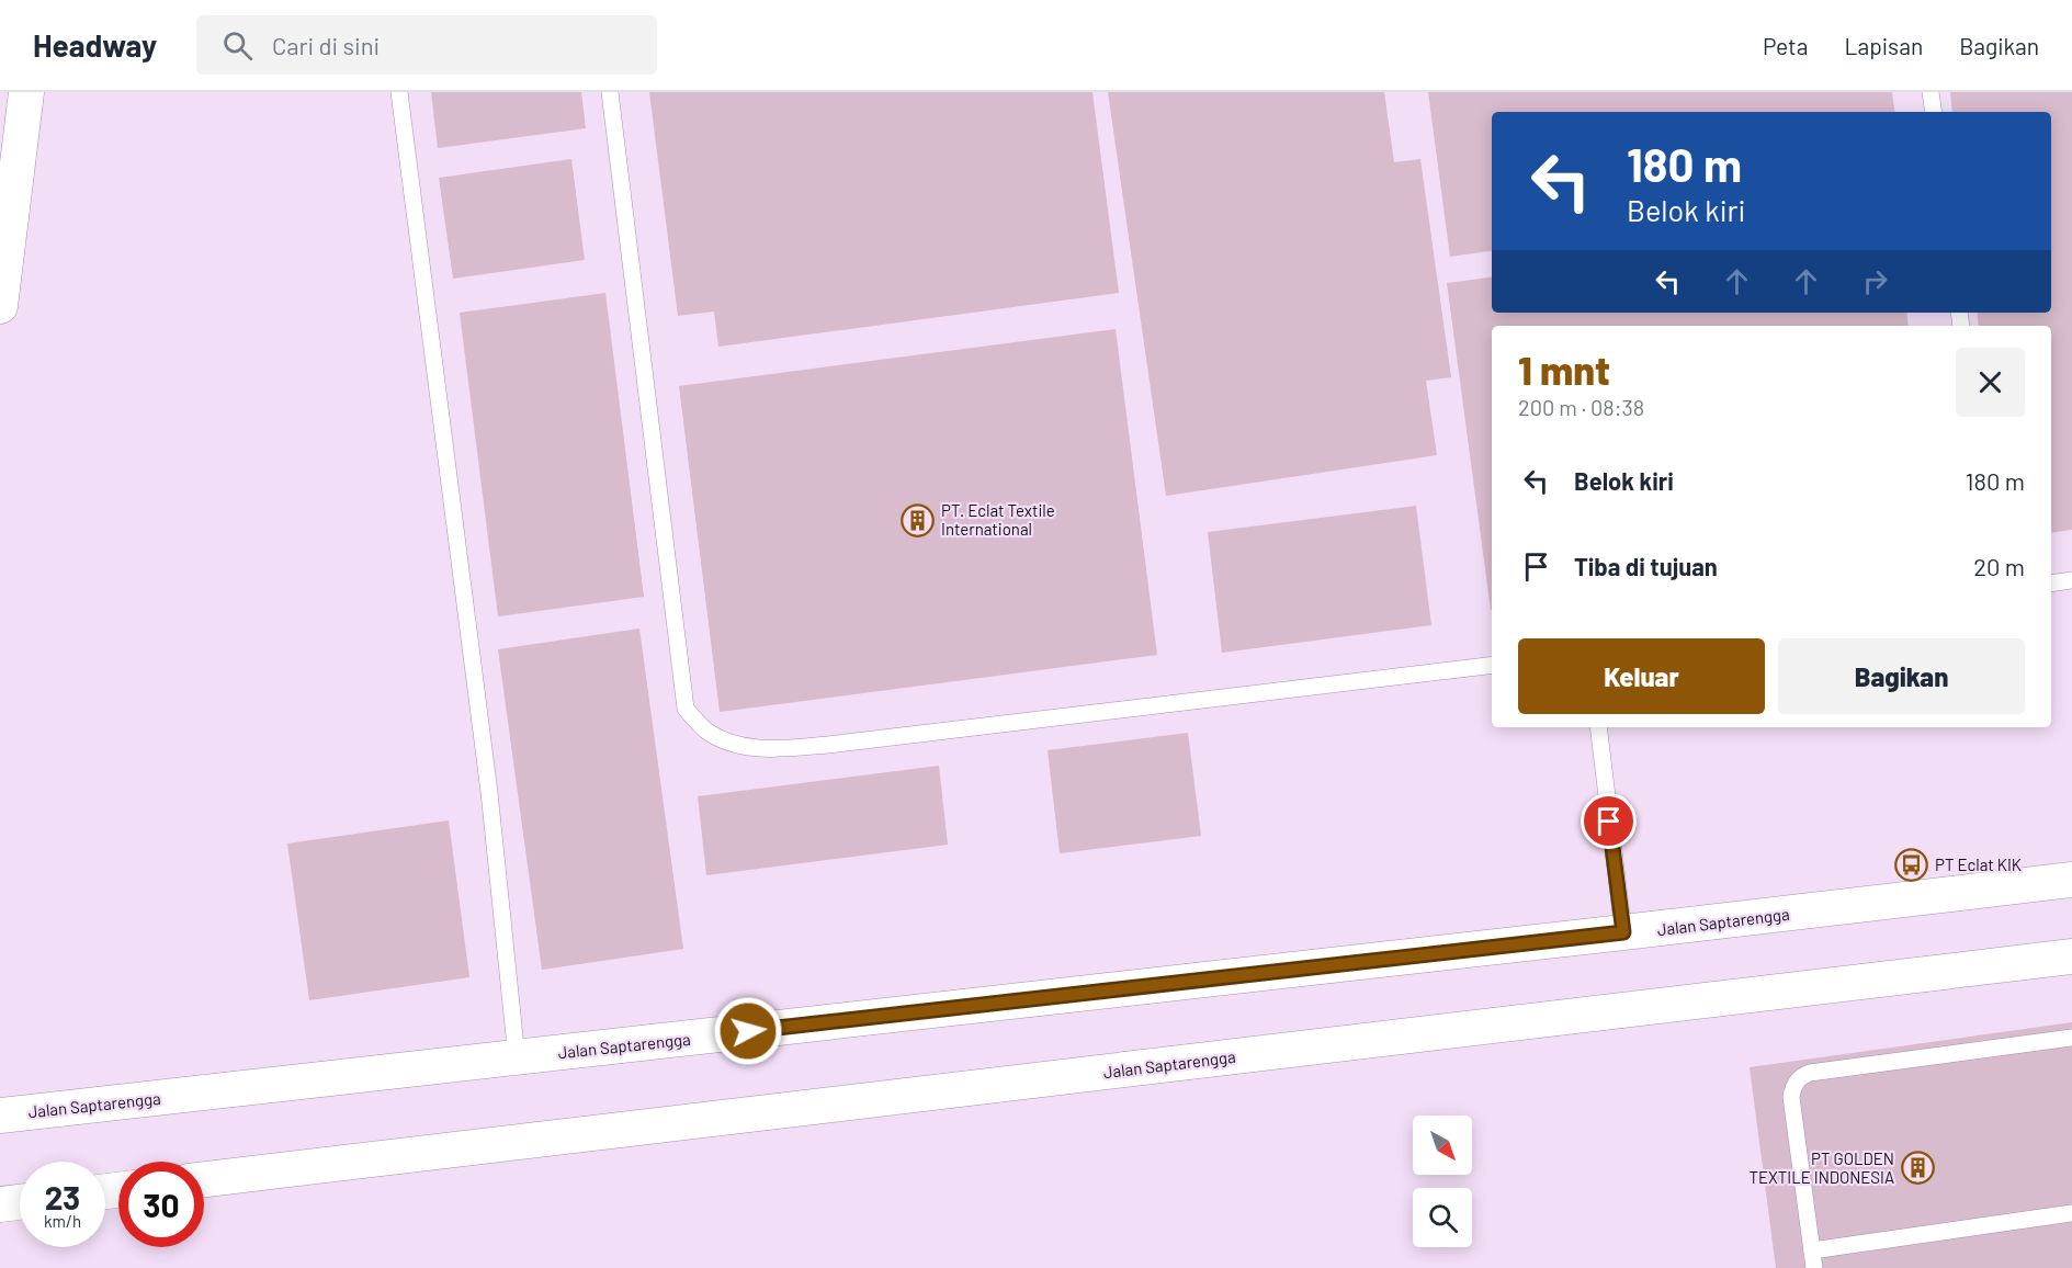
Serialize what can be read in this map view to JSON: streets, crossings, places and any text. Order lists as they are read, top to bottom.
{
  "streets": {
    "street": ["Jalan Saptarengga"]
  },
  "places": {
    "building": ["PT. Eclat Textile International", "PT GOLDEN TEXTILE INDONESIA"],
    "bus stop": ["PT Eclat KIK"]
  },
  "north": "bottom right",
  "page": {
    "header": "Headway",
    "search": "Cari di sini",
    "nav": ["Peta", "Lapisan", "Bagikan"],
    "turn": ["180 m", "Belok kiri"],
    "heading": ["1 mnt", "200 m · 08:38"],
    "list": [
      {
        "name": "Belok kiri",
        "value": "180 m"
      },
      {
        "name": "Tiba di tujuan",
        "value": "20 m"
      }
    ],
    "buttons": ["Keluar", "Bagikan"],
    "speed": "23 km/h",
    "limit": "30"
  }
}
